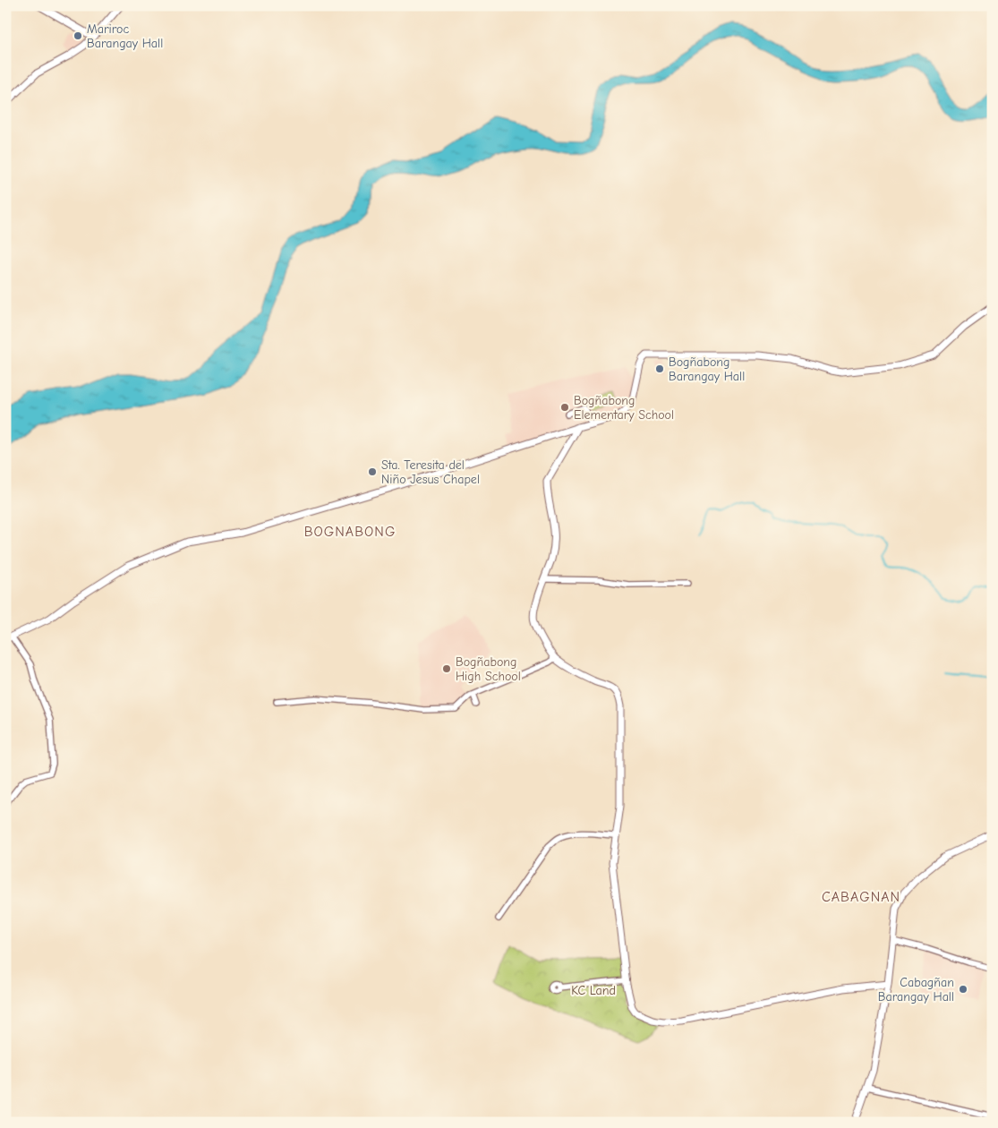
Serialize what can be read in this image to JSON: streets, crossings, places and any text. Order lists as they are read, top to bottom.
{
  "districts": ["BOGNABONG", "CABAGNAN"],
  "parks": ["KC Land"],
  "places": [
    "Mariroc Barangay Hall",
    "Bogñabong Barangay Hall",
    "Bogñabong Elementary School",
    "Sta. Teresita del Niño Jesus Chapel",
    "Bogñabong High School",
    "Cabagñan Barangay Hall"
  ]
}
